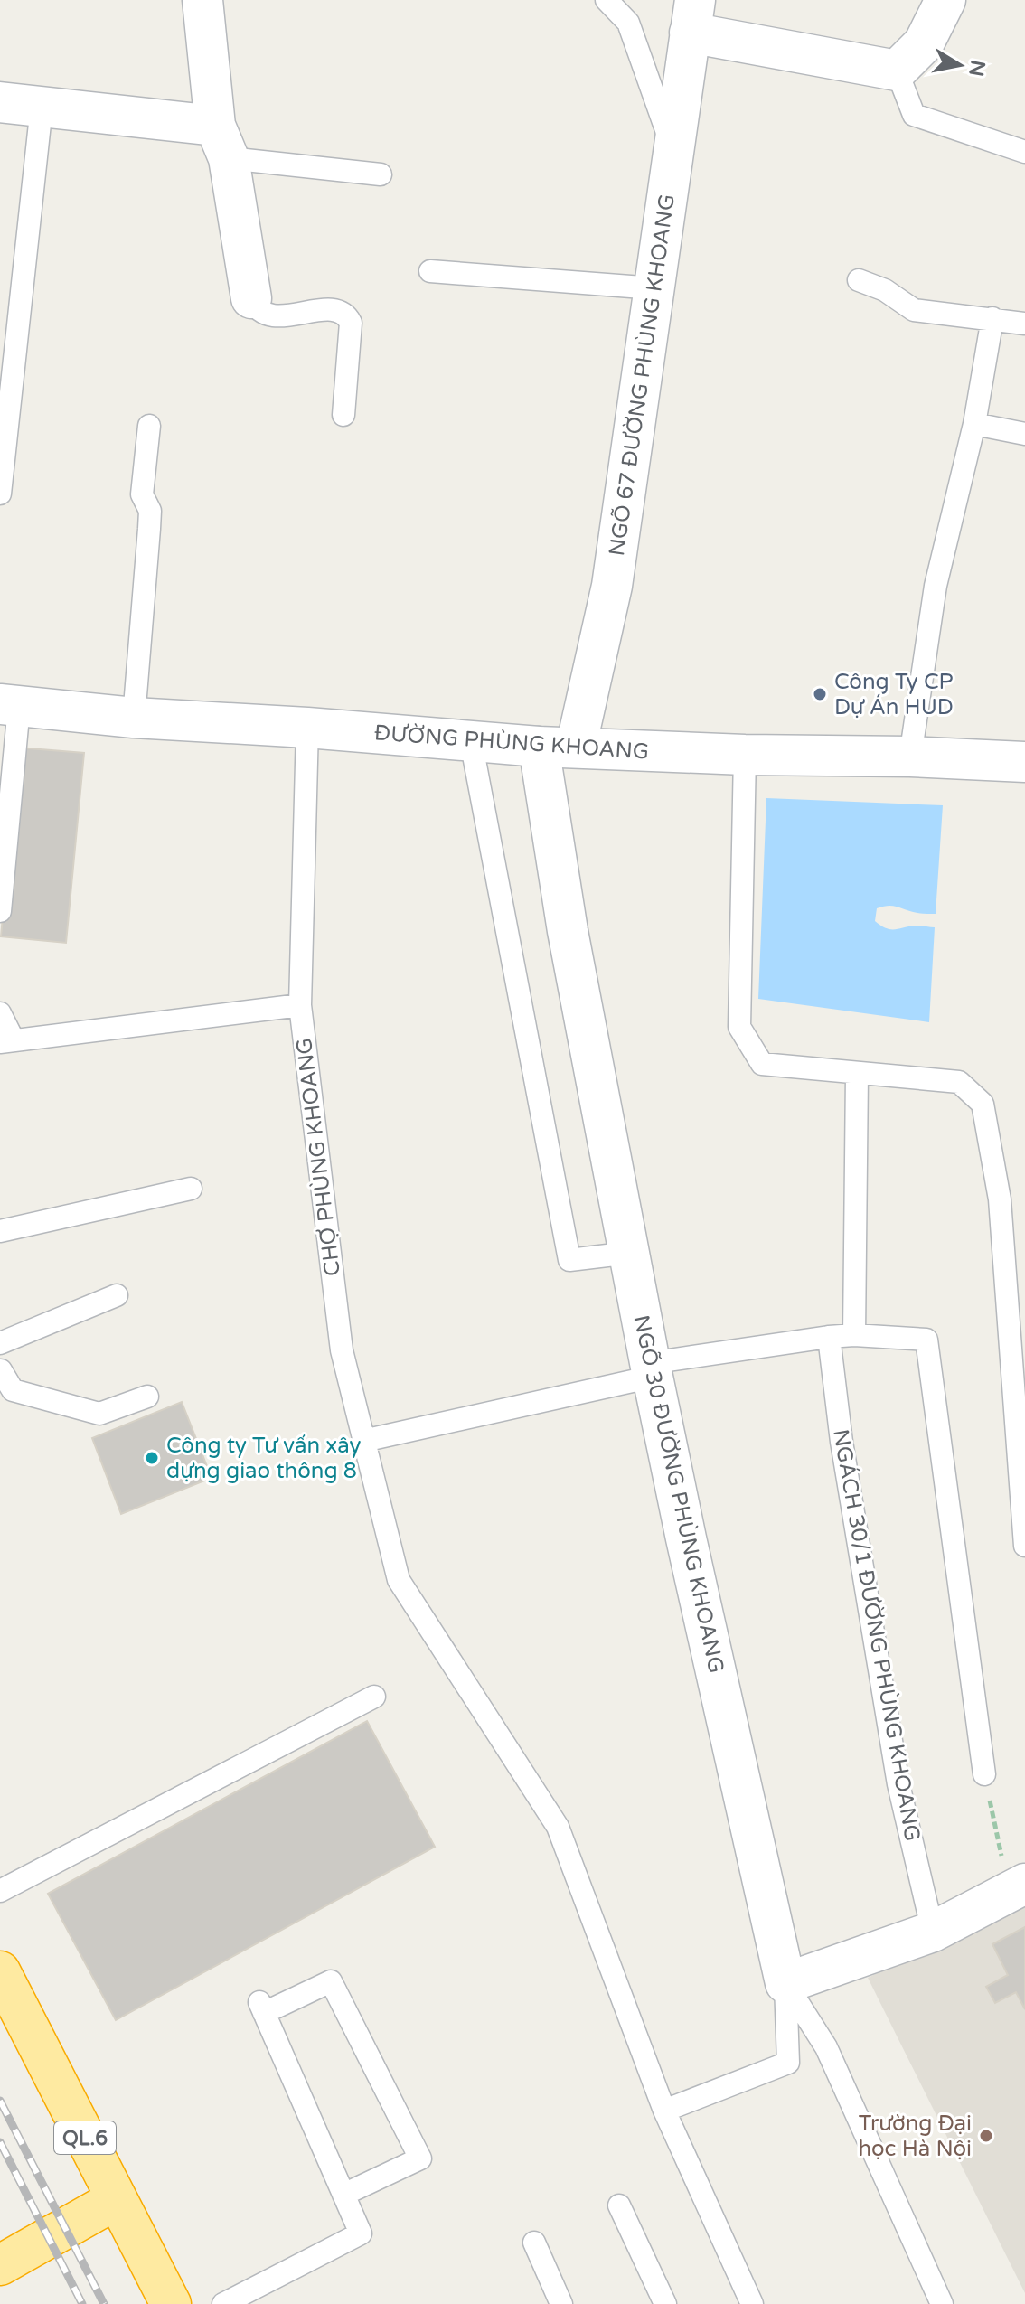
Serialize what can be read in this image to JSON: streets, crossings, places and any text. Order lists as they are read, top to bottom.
{
  "streets": {
    "highway": ["QL.6"],
    "street": ["NGÕ 67 ĐƯỜNG PHÙNG KHOANG", "ĐƯỜNG PHÙNG KHOANG", "NGÕ 30 ĐƯỜNG PHÙNG KHOANG"],
    "lane": ["CHỢ PHÙNG KHOANG", "NGÁCH 30/1 ĐƯỜNG PHÙNG KHOANG"]
  },
  "crossings": [
    ["NGÕ 67 ĐƯỜNG PHÙNG KHOANG", "ĐƯỜNG PHÙNG KHOANG"],
    ["NGÕ 67 ĐƯỜNG PHÙNG KHOANG", "NGÕ 30 ĐƯỜNG PHÙNG KHOANG"],
    ["ĐƯỜNG PHÙNG KHOANG", "CHỢ PHÙNG KHOANG"],
    ["ĐƯỜNG PHÙNG KHOANG", "NGÕ 30 ĐƯỜNG PHÙNG KHOANG"]
  ],
  "places": ["Công Ty CP Dự Án HUD", "Công ty Tư vấn xây dựng giao thông 8", "Trường Đại học Hà Nội"],
  "north": "right"
}
